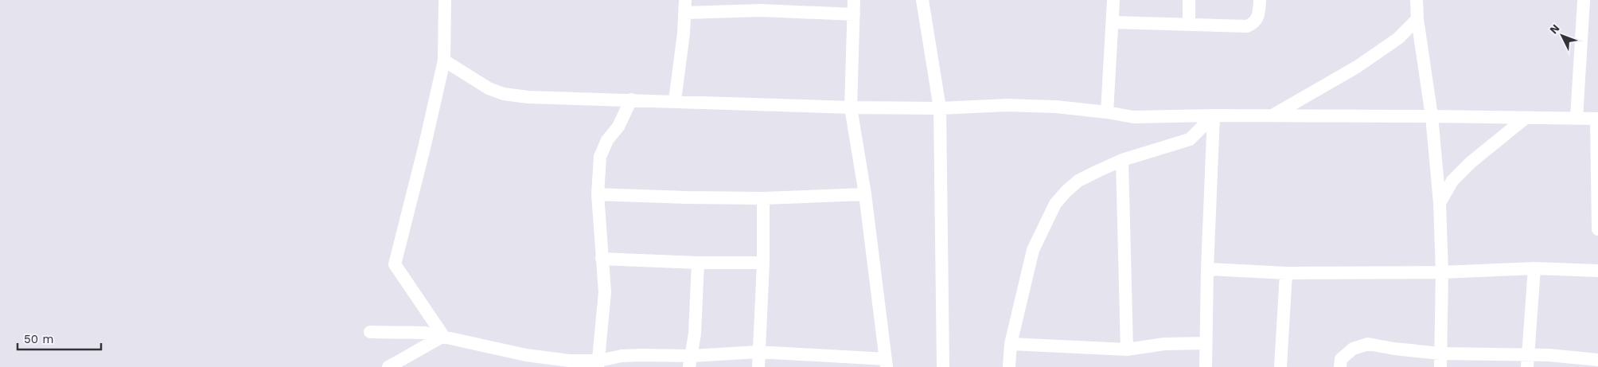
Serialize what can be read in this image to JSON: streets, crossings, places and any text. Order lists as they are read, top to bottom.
{
  "scale_bar": "50 m",
  "north": "top left"
}
